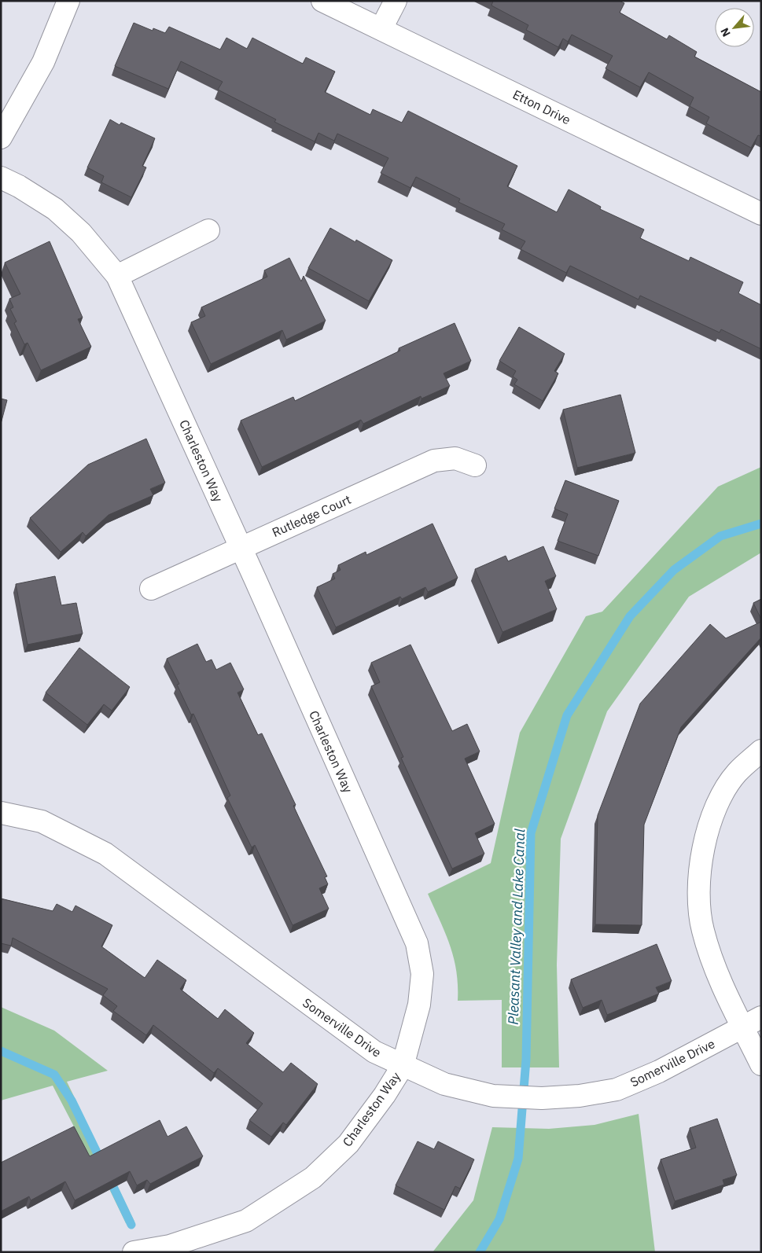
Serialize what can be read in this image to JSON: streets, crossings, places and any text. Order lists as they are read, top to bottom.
{
  "streets": {
    "street": [
      "Etton Drive",
      "Charleston Way",
      "Rutledge Court",
      "Somerville Drive"
    ]
  },
  "crossings": [
    ["Charleston Way", "Rutledge Court"],
    ["Charleston Way", "Somerville Drive"]
  ],
  "water": ["Pleasant Valley and Lake Canal"],
  "north": "bottom left"
}
